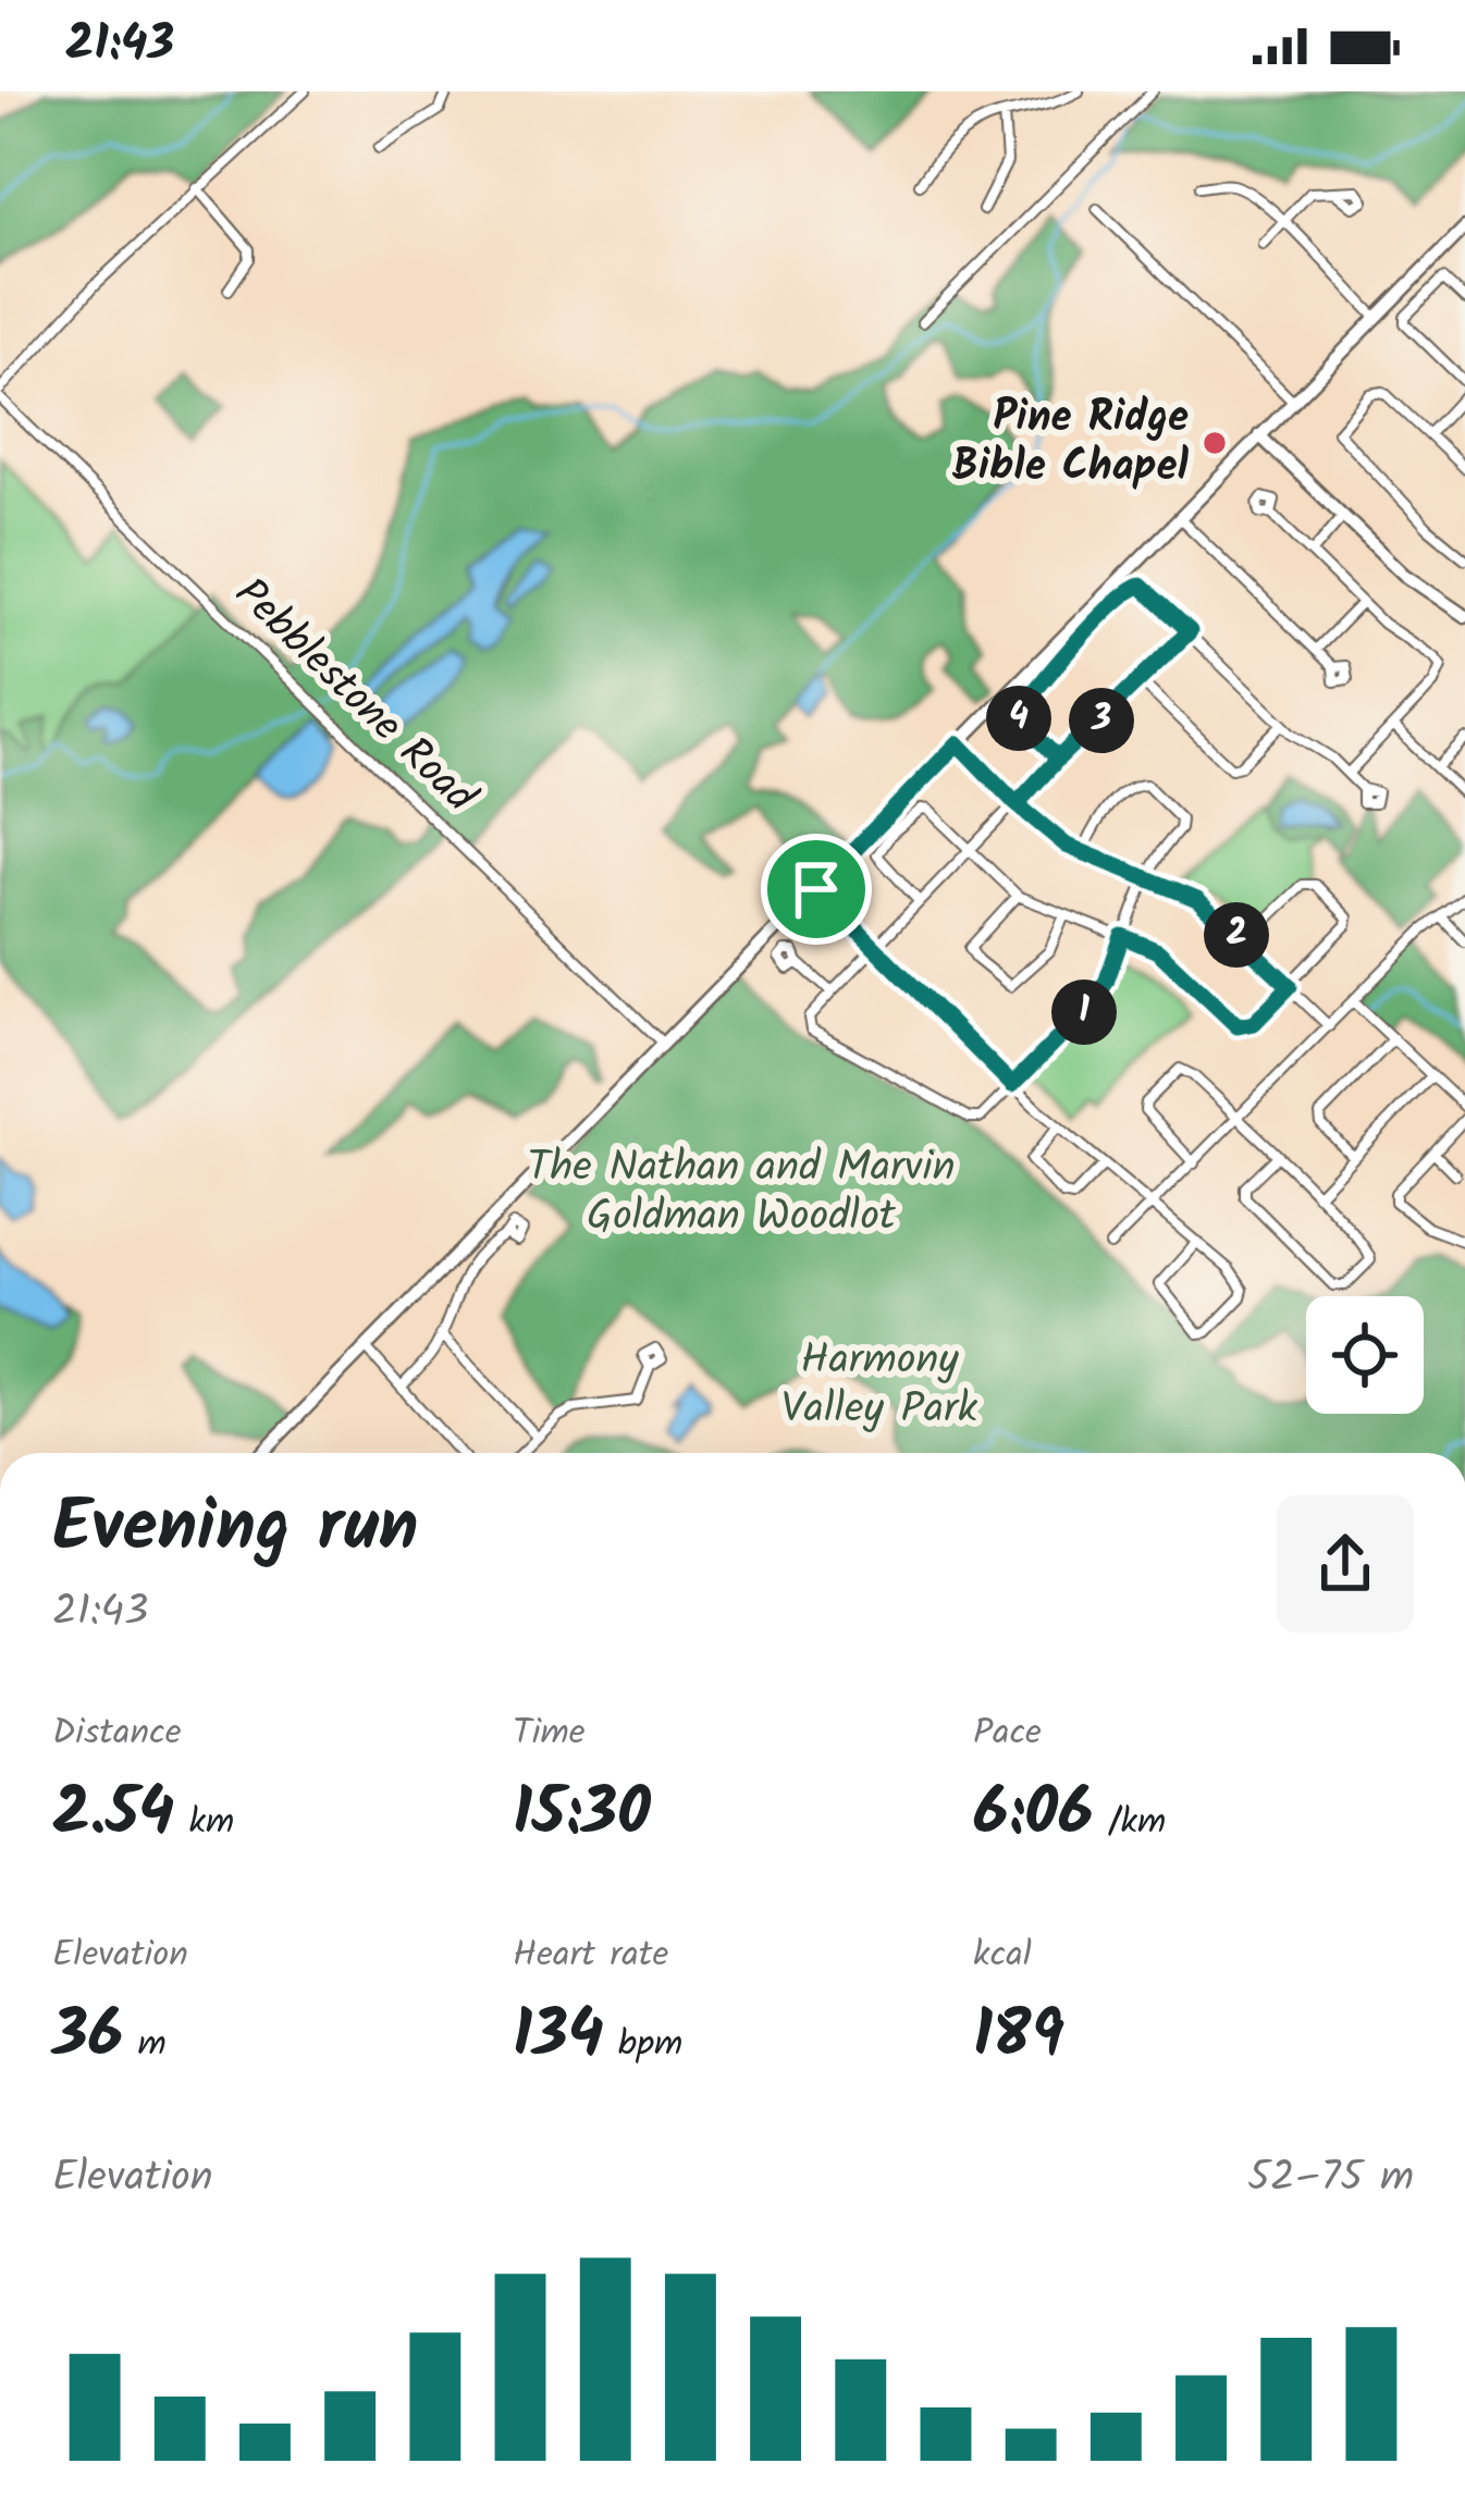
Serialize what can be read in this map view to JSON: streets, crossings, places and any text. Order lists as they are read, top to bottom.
{
  "streets": {
    "street": ["Pebblestone Road"]
  },
  "parks": ["The Nathan and Marvin Goldman Woodlot", "Harmony Valley Park"],
  "places": ["Pine Ridge Bible Chapel"],
  "page": {
    "status": "21:43",
    "pins": [
      "4",
      "3",
      "2",
      "1"
    ],
    "heading": ["Evening run", "21:43"],
    "stats": [
      ["Distance", "2.54 km"],
      ["Time", "15:30"],
      ["Pace", "6:06 /km"],
      ["Elevation", "36 m"],
      ["Heart rate", "134 bpm"],
      ["kcal", "189"]
    ],
    "chart": ["Elevation", "52–75 m"]
  }
}
